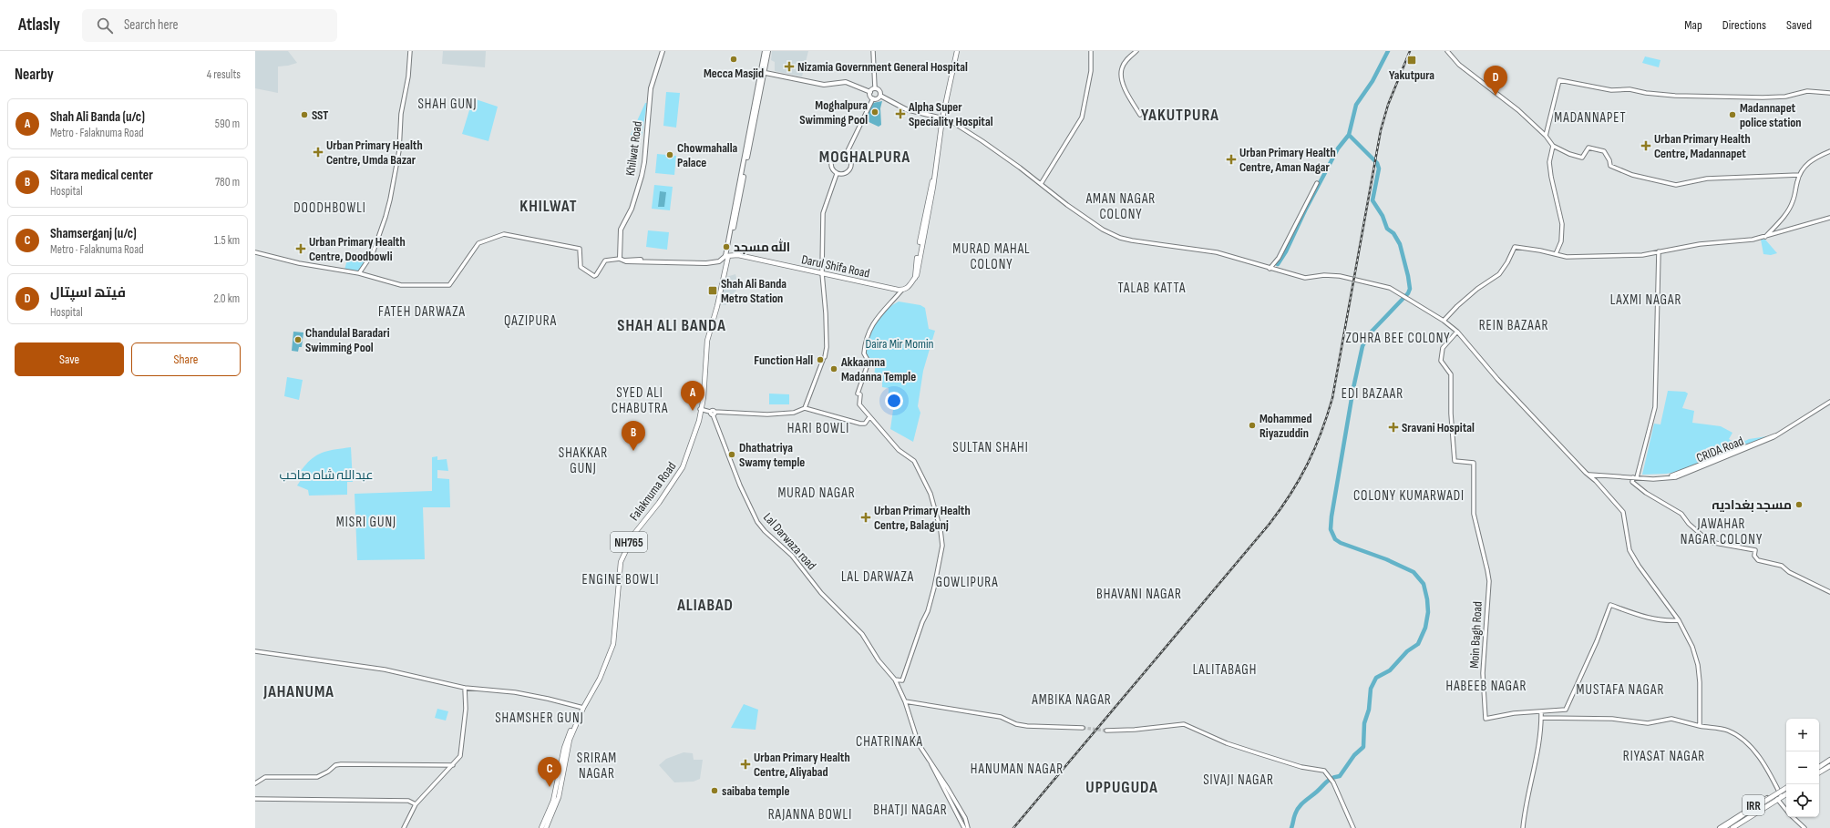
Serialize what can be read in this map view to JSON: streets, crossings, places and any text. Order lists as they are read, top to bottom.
{
  "streets": {
    "highway": [
      "Darul Shifa Road",
      "Falaknuma Road",
      "NH765",
      "IRR"
    ],
    "main road": ["Khilwat Road"],
    "street": ["CRIDA Road", "Lal Darwaza road", "Moin Bagh Road"]
  },
  "crossings": [
    ["Darul Shifa Road", "NH765"],
    ["Falaknuma Road", "NH765"]
  ],
  "districts": [
    "SHAH GUNJ",
    "YAKUTPURA",
    "MADANNAPET",
    "MOGHALPURA",
    "AMAN NAGAR COLONY",
    "KHILWAT",
    "DOODHBOWLI",
    "MURAD MAHAL COLONY",
    "TALAB KATTA",
    "LAXMI NAGAR",
    "FATEH DARWAZA",
    "QAZIPURA",
    "SHAH ALI BANDA",
    "REIN BAZAAR",
    "ZOHRA BEE COLONY",
    "SYED ALI CHABUTRA",
    "EDI BAZAAR",
    "HARI BOWLI",
    "SULTAN SHAHI",
    "SHAKKAR GUNJ",
    "MURAD NAGAR",
    "COLONY KUMARWADI",
    "MISRI GUNJ",
    "JAWAHAR NAGAR COLONY",
    "LAL DARWAZA",
    "ENGINE BOWLI",
    "GOWLIPURA",
    "BHAVANI NAGAR",
    "ALIABAD",
    "LALITABAGH",
    "HABEEB NAGAR",
    "MUSTAFA NAGAR",
    "JAHANUMA",
    "AMBIKA NAGAR",
    "SHAMSHER GUNJ",
    "CHATRINAKA",
    "RIYASAT NAGAR",
    "SRIRAM NAGAR",
    "HANUMAN NAGAR",
    "SIVAJI NAGAR",
    "UPPUGUDA",
    "BHATJI NAGAR",
    "RAJANNA BOWLI"
  ],
  "parks": ["Daira Mir Momin", "عبداللہ شاہ صاحب"],
  "places": {
    "other": [
      "Mecca Masjid",
      "Moghalpura Swimming Pool",
      "SST",
      "Madannapet police station",
      "Chowmahalla Palace",
      "الله مسجد",
      "Chandulal Baradari Swimming Pool",
      "Function Hall",
      "Akkaanna Madanna Temple",
      "Mohammed Riyazuddin",
      "Dhathatriya Swamy temple",
      "مسجد بغدادیہ",
      "saibaba temple"
    ],
    "transit": ["Yakutpura", "Shah Ali Banda Metro Station"],
    "health": [
      "Nizamia Government General Hospital",
      "Alpha Super Speciality Hospital",
      "Urban Primary Health Centre, Madannapet",
      "Urban Primary Health Centre, Umda Bazar",
      "Urban Primary Health Centre, Aman Nagar",
      "Urban Primary Health Centre, Doodbowli",
      "Sravani Hospital",
      "Urban Primary Health Centre, Balagunj",
      "Urban Primary Health Centre, Aliyabad"
    ]
  },
  "page": {
    "header": "Atlasly",
    "search": "Search here",
    "nav": ["Map", "Directions", "Saved"],
    "heading": ["Nearby", "4 results"],
    "pins": [
      "D",
      "A",
      "B",
      "C"
    ],
    "list": [
      {
        "mark": "A",
        "name": "Shah Ali Banda (u/c)",
        "note": "Metro · Falaknuma Road",
        "value": "590 m"
      },
      {
        "mark": "B",
        "name": "Sitara medical center",
        "note": "Hospital",
        "value": "780 m"
      },
      {
        "mark": "C",
        "name": "Shamserganj (u/c)",
        "note": "Metro · Falaknuma Road",
        "value": "1.5 km"
      },
      {
        "mark": "D",
        "name": "فیتھ اسپتال",
        "note": "Hospital",
        "value": "2.0 km"
      }
    ],
    "buttons": ["Save", "Share"],
    "map_buttons": ["+", "−"]
  }
}
